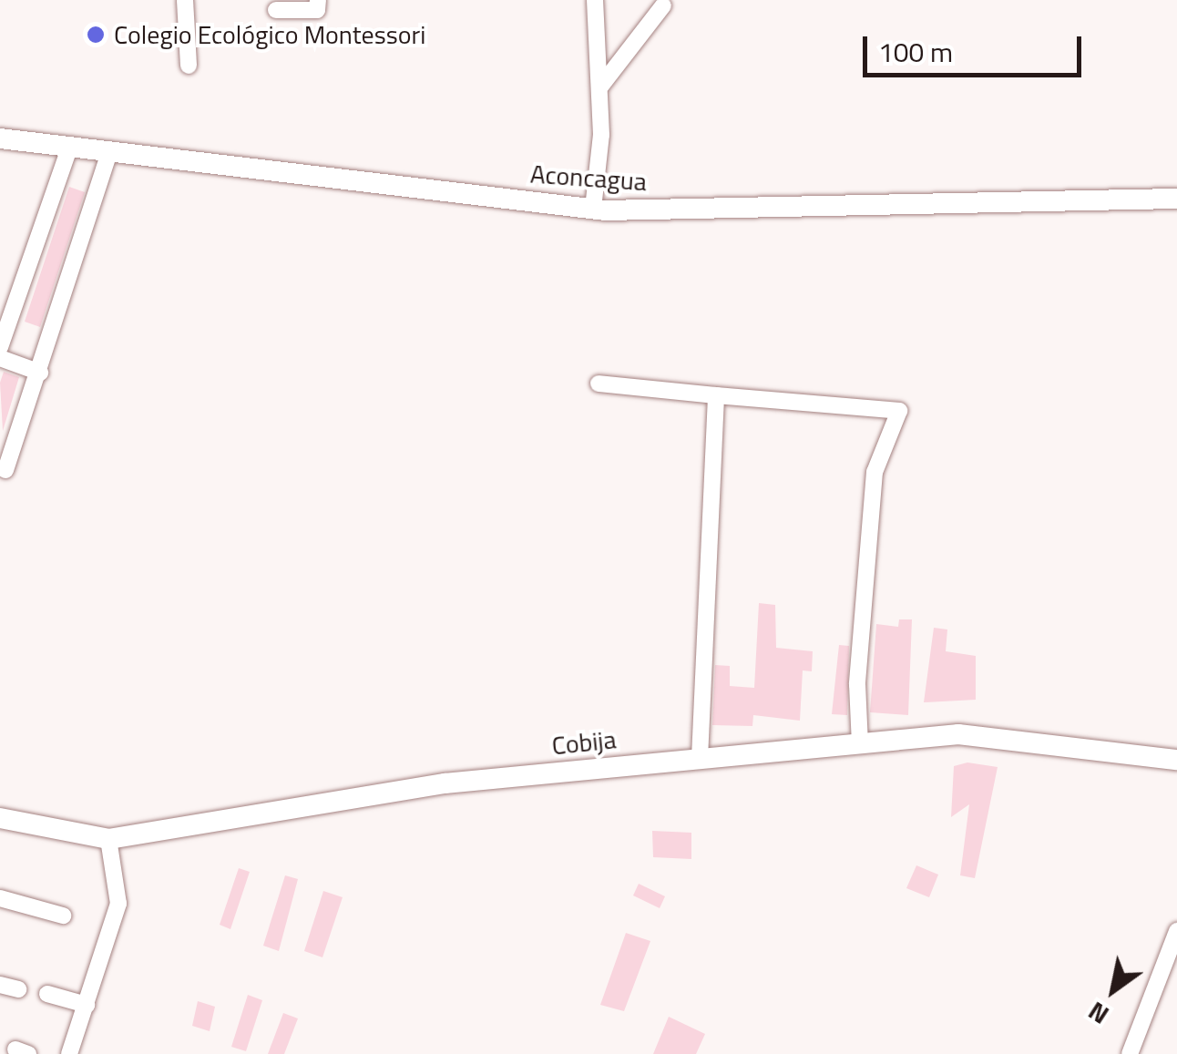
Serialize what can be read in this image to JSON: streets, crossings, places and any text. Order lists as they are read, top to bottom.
{
  "streets": {
    "street": ["Aconcagua", "Cobija"]
  },
  "places": ["Colegio Ecológico Montessori"],
  "scale_bar": "100 m",
  "north": "bottom left"
}
